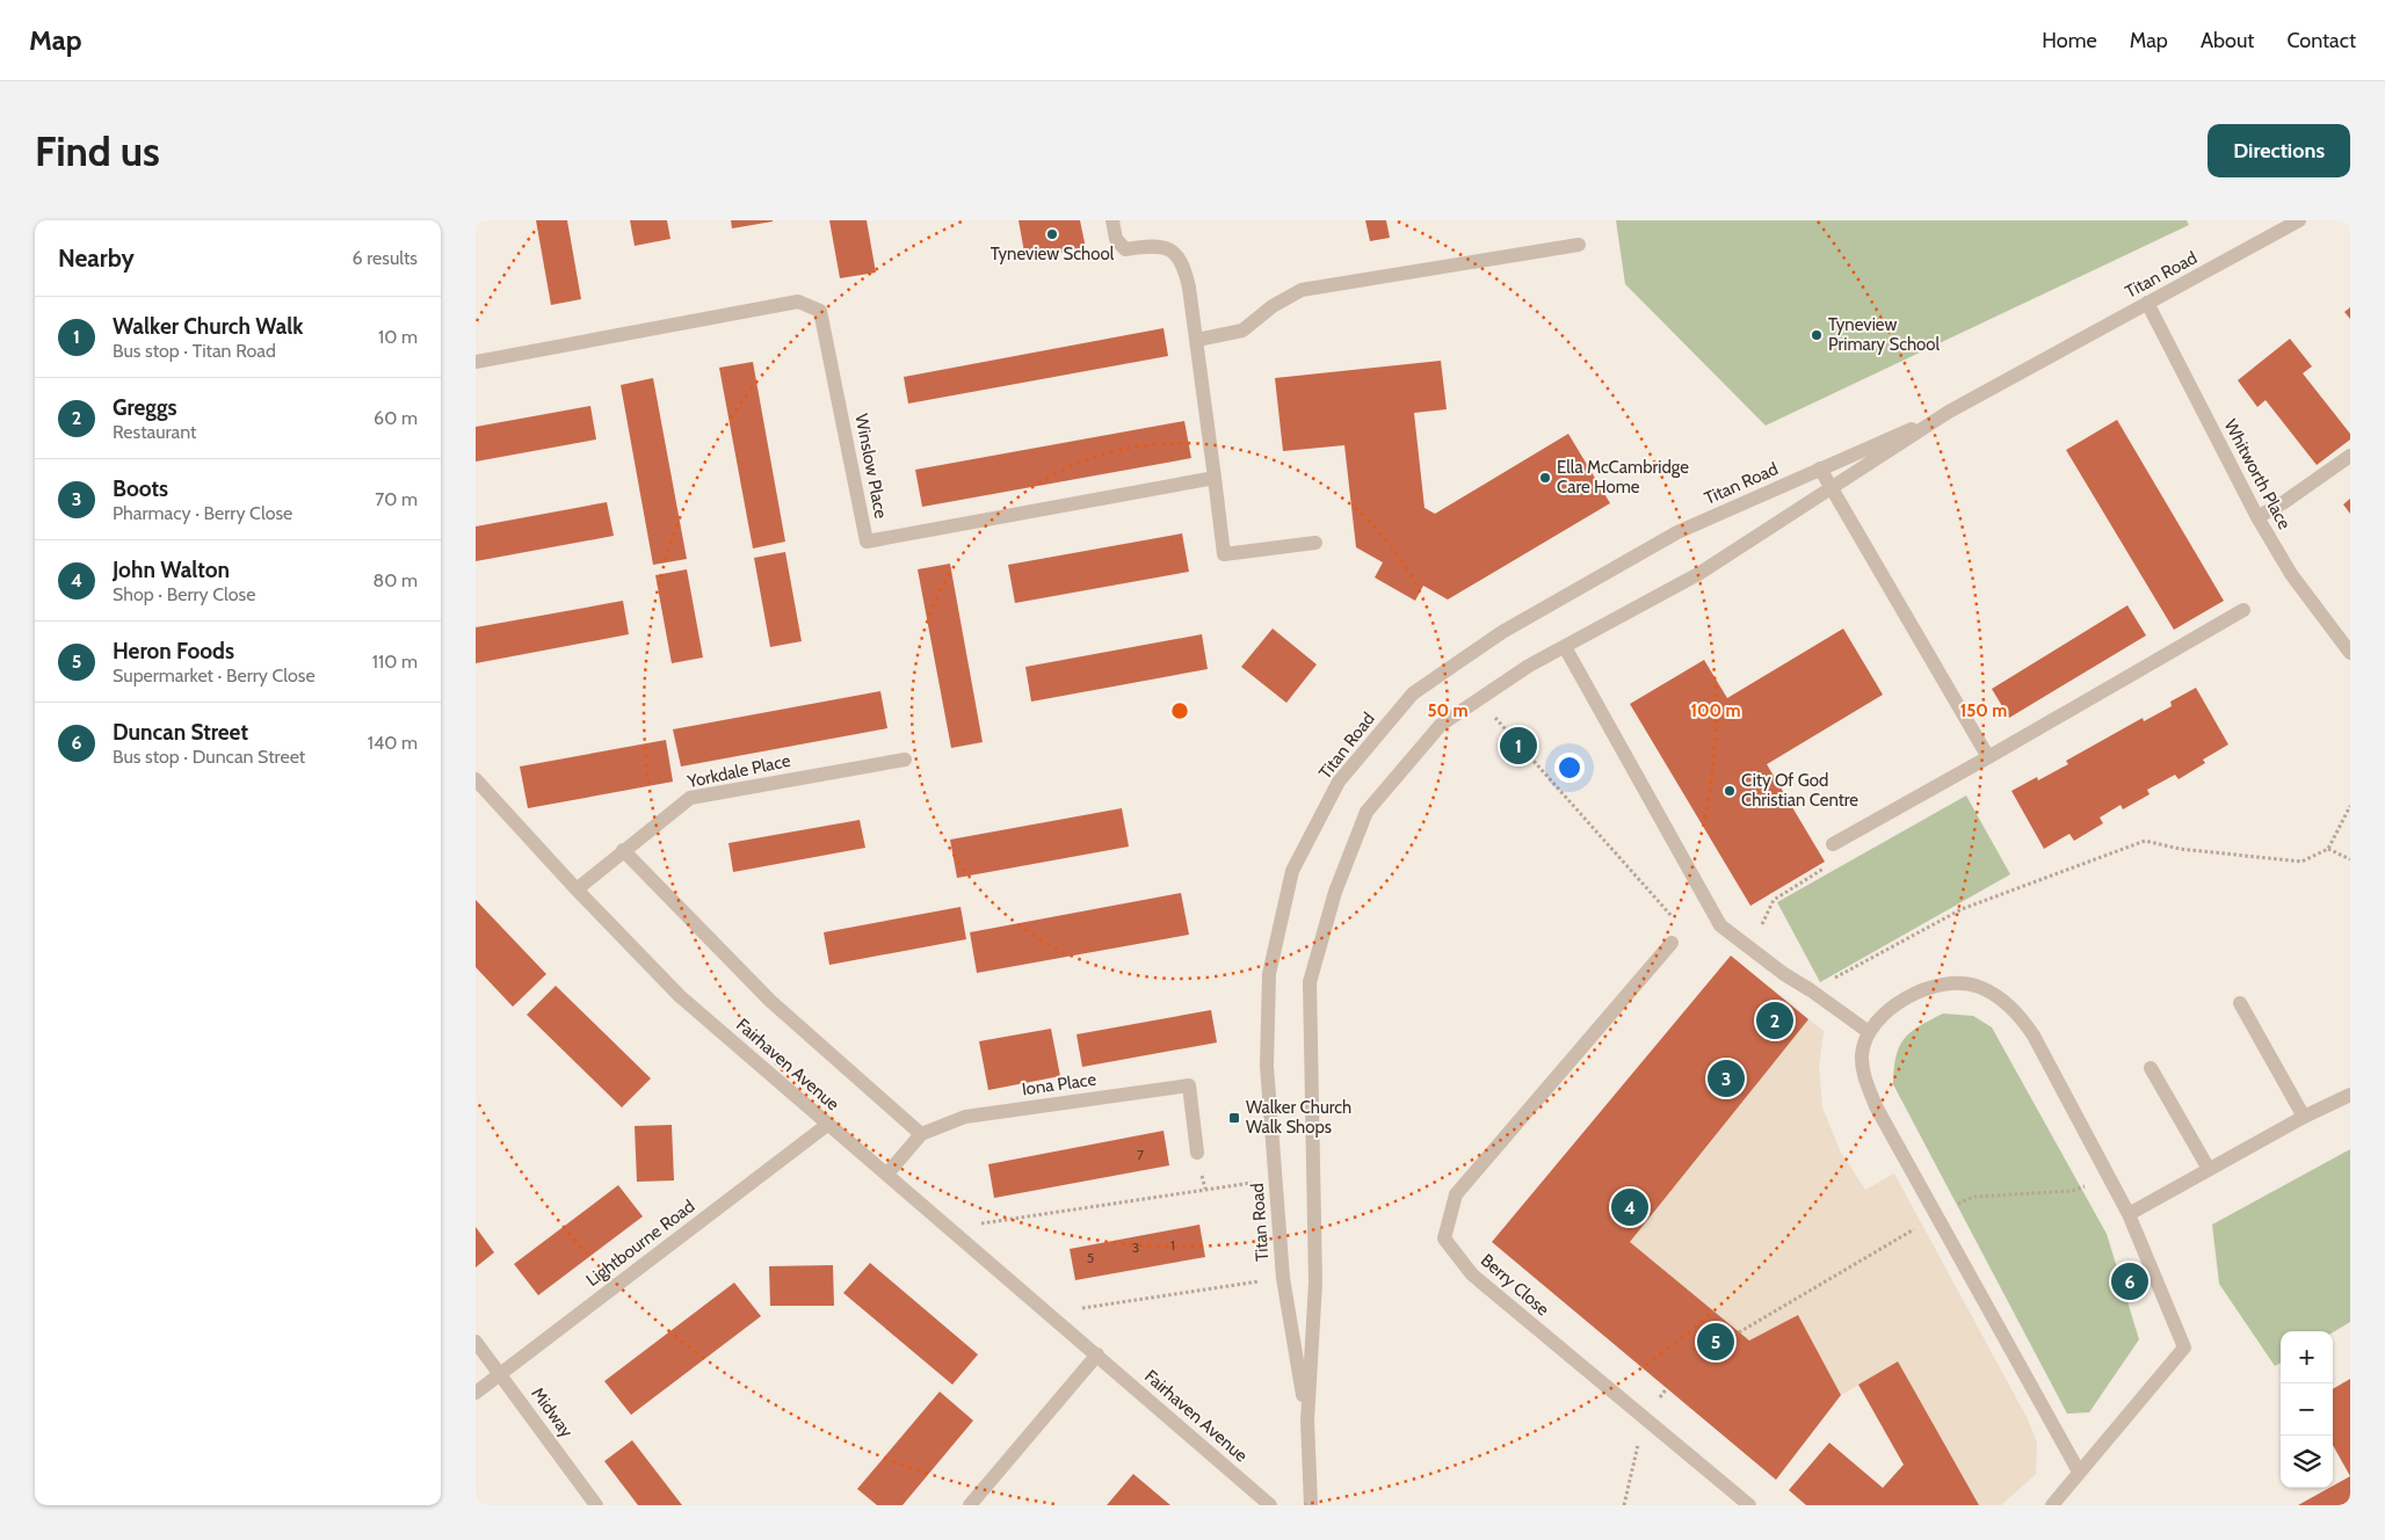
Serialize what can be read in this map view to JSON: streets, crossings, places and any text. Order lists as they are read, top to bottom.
{
  "streets": {
    "street": [
      "Titan Road",
      "Winslow Place",
      "Whitworth Place",
      "Yorkdale Place",
      "Fairhaven Avenue",
      "Iona Place",
      "Lightbourne Road",
      "Berry Close",
      "Midway"
    ]
  },
  "crossings": [
    ["Titan Road", "Whitworth Place"],
    ["Yorkdale Place", "Fairhaven Avenue"],
    ["Fairhaven Avenue", "Iona Place"],
    ["Fairhaven Avenue", "Lightbourne Road"],
    ["Lightbourne Road", "Midway"]
  ],
  "places": {
    "other": [
      "Tyneview School",
      "Tyneview Primary School",
      "Ella McCambridge Care Home",
      "City Of God Christian Centre"
    ],
    "transit": ["Walker Church Walk Shops"]
  },
  "house_numbers": [
    "7",
    "1",
    "3",
    "5"
  ],
  "page": {
    "header": "Map",
    "nav": [
      "Home",
      "Map",
      "About",
      "Contact"
    ],
    "buttons": "Directions",
    "title": "Find us",
    "heading": ["Nearby", "6 results"],
    "list": [
      {
        "mark": "1",
        "name": "Walker Church Walk",
        "note": "Bus stop · Titan Road",
        "value": "10 m"
      },
      {
        "mark": "2",
        "name": "Greggs",
        "note": "Restaurant",
        "value": "60 m"
      },
      {
        "mark": "3",
        "name": "Boots",
        "note": "Pharmacy · Berry Close",
        "value": "70 m"
      },
      {
        "mark": "4",
        "name": "John Walton",
        "note": "Shop · Berry Close",
        "value": "80 m"
      },
      {
        "mark": "5",
        "name": "Heron Foods",
        "note": "Supermarket · Berry Close",
        "value": "110 m"
      },
      {
        "mark": "6",
        "name": "Duncan Street",
        "note": "Bus stop · Duncan Street",
        "value": "140 m"
      }
    ],
    "pins": [
      "1",
      "2",
      "3",
      "4",
      "6",
      "5"
    ],
    "map_buttons": ["+", "−"]
  },
  "rings": ["50 m", "100 m", "150 m"]
}
